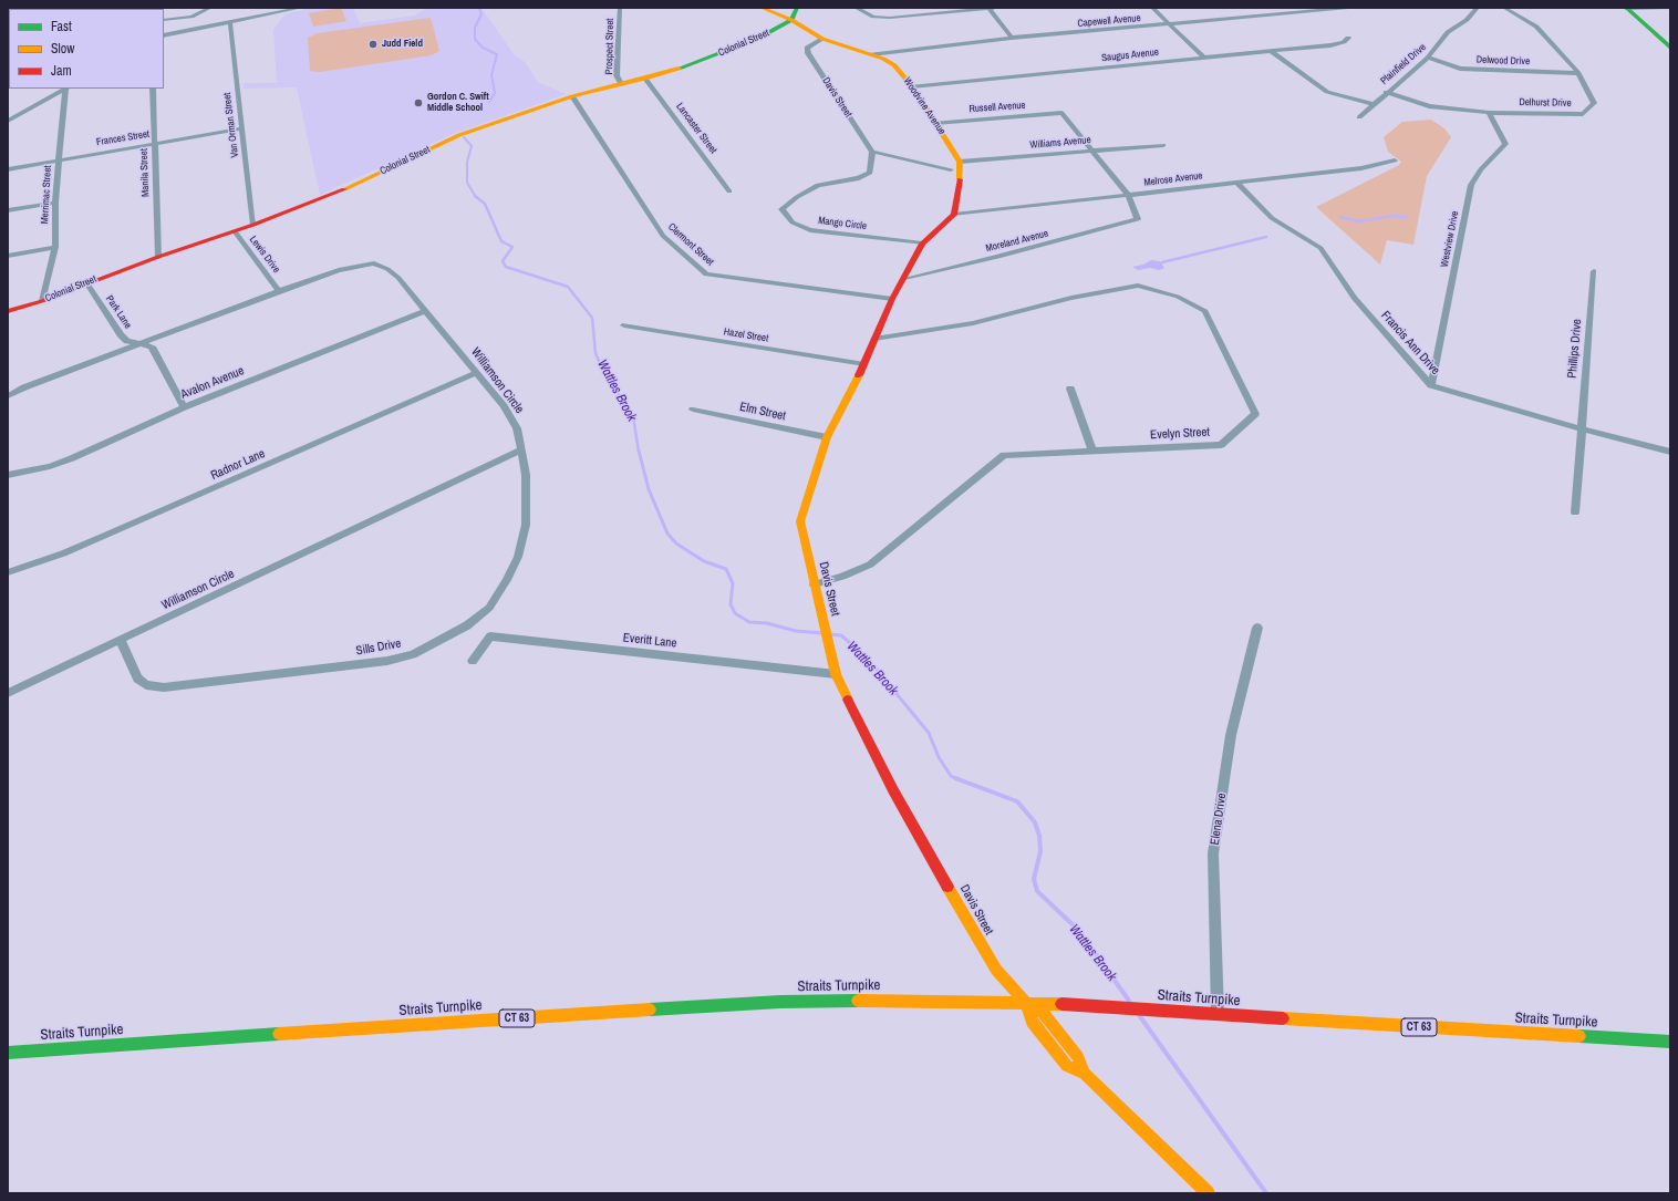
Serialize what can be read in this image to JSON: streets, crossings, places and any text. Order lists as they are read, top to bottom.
{
  "streets": {
    "main road": [
      "Colonial Street",
      "Davis Street",
      "Woodvine Avenue",
      "Straits Turnpike",
      "CT 63"
    ],
    "street": [
      "Capewell Avenue",
      "Prospect Street",
      "Saugus Avenue",
      "Delwood Drive",
      "Plainfield Drive",
      "Delhurst Drive",
      "Russell Avenue",
      "Van Orman Street",
      "Lancaster Street",
      "Frances Street",
      "Williams Avenue",
      "Manila Street",
      "Melrose Avenue",
      "Merrimac Street",
      "Mango Circle",
      "Westview Drive",
      "Moreland Avenue",
      "Clermont Street",
      "Lewis Drive",
      "Park Lane",
      "Hazel Street",
      "Francis Ann Drive",
      "Phillips Drive",
      "Williamson Circle",
      "Avalon Avenue",
      "Elm Street",
      "Evelyn Street",
      "Radnor Lane",
      "Everitt Lane",
      "Sills Drive",
      "Elena Drive"
    ]
  },
  "crossings": [
    ["Capewell Avenue", "Woodvine Avenue"],
    ["Colonial Street", "Prospect Street"],
    ["Colonial Street", "Van Orman Street"],
    ["Colonial Street", "Lancaster Street"],
    ["Colonial Street", "Manila Street"],
    ["Colonial Street", "Merrimac Street"],
    ["Colonial Street", "Clermont Street"],
    ["Colonial Street", "Lewis Drive"],
    ["Colonial Street", "Park Lane"],
    ["Saugus Avenue", "Woodvine Avenue"],
    ["Delwood Drive", "Plainfield Drive"],
    ["Delwood Drive", "Delhurst Drive"],
    ["Plainfield Drive", "Delhurst Drive"],
    ["Davis Street", "Woodvine Avenue"],
    ["Davis Street", "Melrose Avenue"],
    ["Davis Street", "Mango Circle"],
    ["Davis Street", "Moreland Avenue"],
    ["Davis Street", "Clermont Street"],
    ["Davis Street", "Hazel Street"],
    ["Davis Street", "Elm Street"],
    ["Davis Street", "Evelyn Street"],
    ["Davis Street", "Everitt Lane"],
    ["Davis Street", "Straits Turnpike"],
    ["Delhurst Drive", "Westview Drive"],
    ["Woodvine Avenue", "Russell Avenue"],
    ["Woodvine Avenue", "Williams Avenue"],
    ["Russell Avenue", "Williams Avenue"],
    ["Van Orman Street", "Frances Street"],
    ["Frances Street", "Manila Street"],
    ["Frances Street", "Merrimac Street"],
    ["Melrose Avenue", "Moreland Avenue"],
    ["Melrose Avenue", "Francis Ann Drive"],
    ["Westview Drive", "Francis Ann Drive"],
    ["Lewis Drive", "Williamson Circle"],
    ["Park Lane", "Williamson Circle"],
    ["Park Lane", "Avalon Avenue"],
    ["Francis Ann Drive", "Phillips Drive"],
    ["Williamson Circle", "Avalon Avenue"],
    ["Williamson Circle", "Radnor Lane"],
    ["Williamson Circle", "Sills Drive"],
    ["Elena Drive", "Straits Turnpike"]
  ],
  "water": ["Wattles Brook"],
  "places": ["Judd Field", "Gordon C. Swift Middle School"],
  "legend": ["Fast", "Slow", "Jam"]
}
